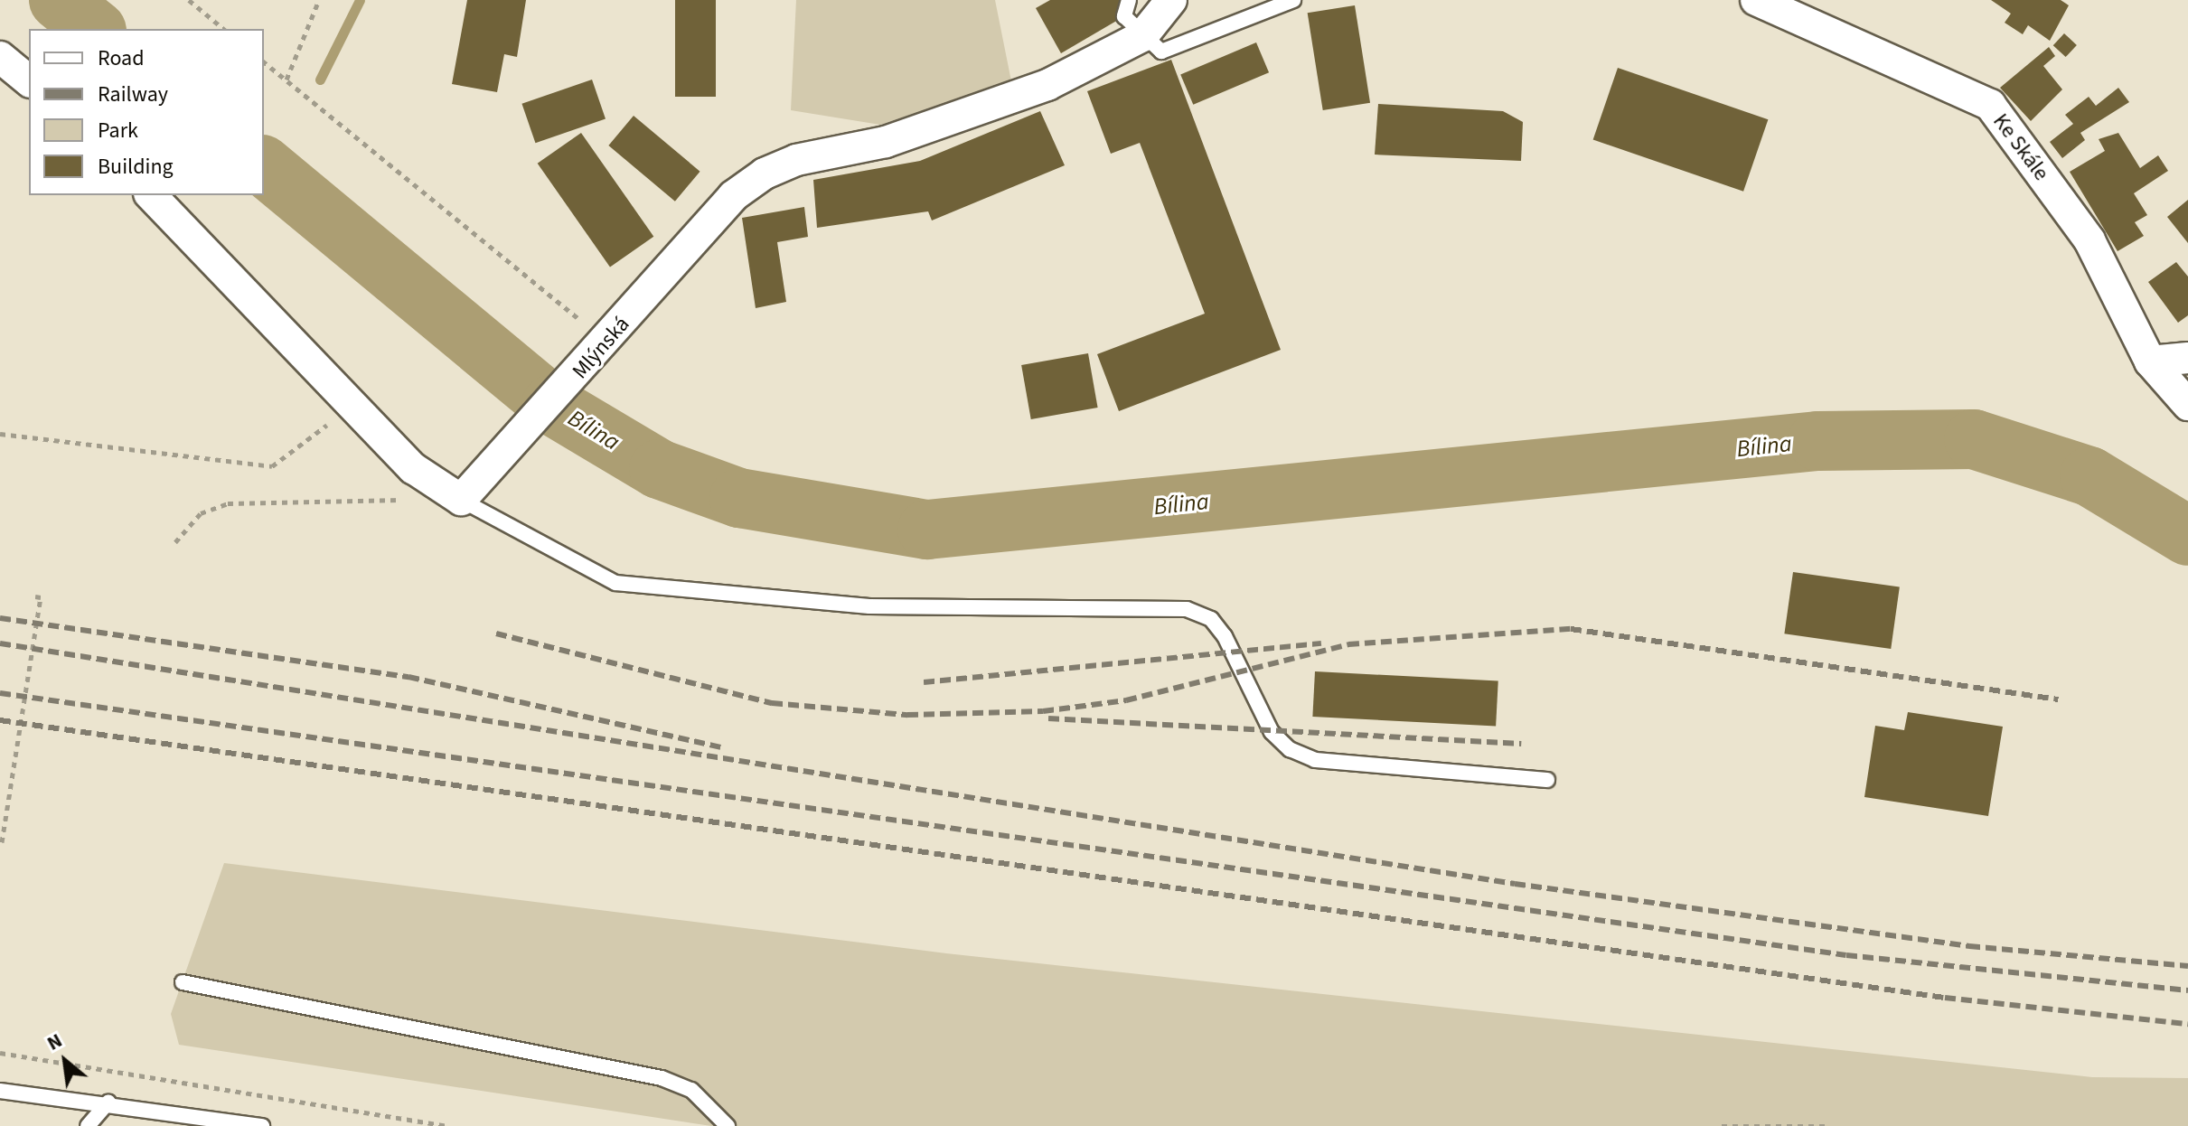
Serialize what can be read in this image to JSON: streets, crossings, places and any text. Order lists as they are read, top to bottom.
{
  "streets": {
    "street": ["Ke Skále", "Mlýnská"]
  },
  "water": ["Bílina"],
  "legend": [
    "Road",
    "Railway",
    "Park",
    "Building"
  ],
  "north": "top left"
}
